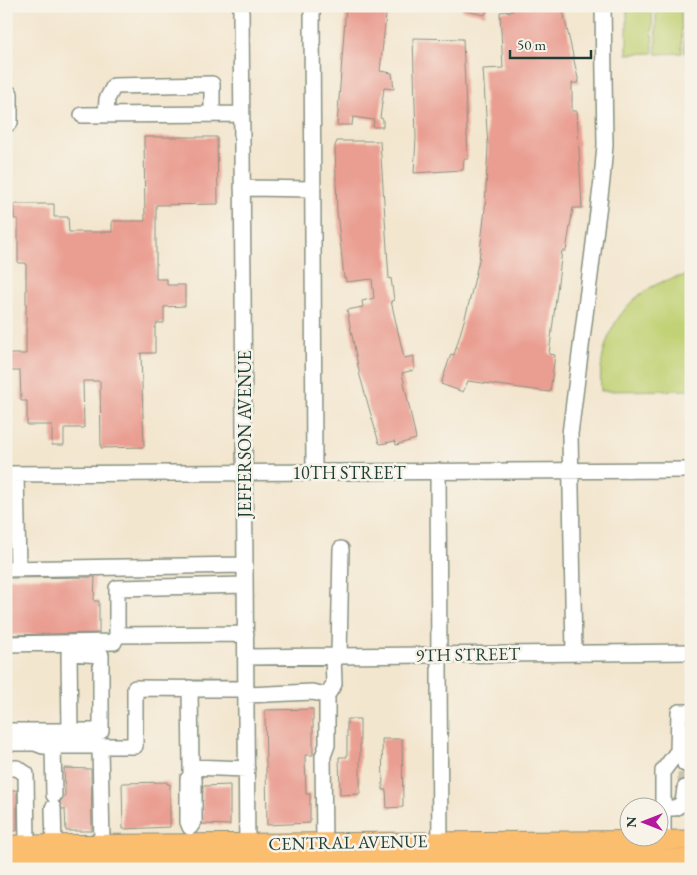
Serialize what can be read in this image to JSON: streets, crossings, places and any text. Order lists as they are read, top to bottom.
{
  "streets": {
    "main road": ["CENTRAL AVENUE"],
    "street": ["JEFFERSON AVENUE", "10TH STREET", "9TH STREET"]
  },
  "crossings": [
    ["JEFFERSON AVENUE", "10TH STREET"],
    ["JEFFERSON AVENUE", "9TH STREET"],
    ["JEFFERSON AVENUE", "CENTRAL AVENUE"]
  ],
  "scale_bar": "50 m",
  "north": "left"
}
